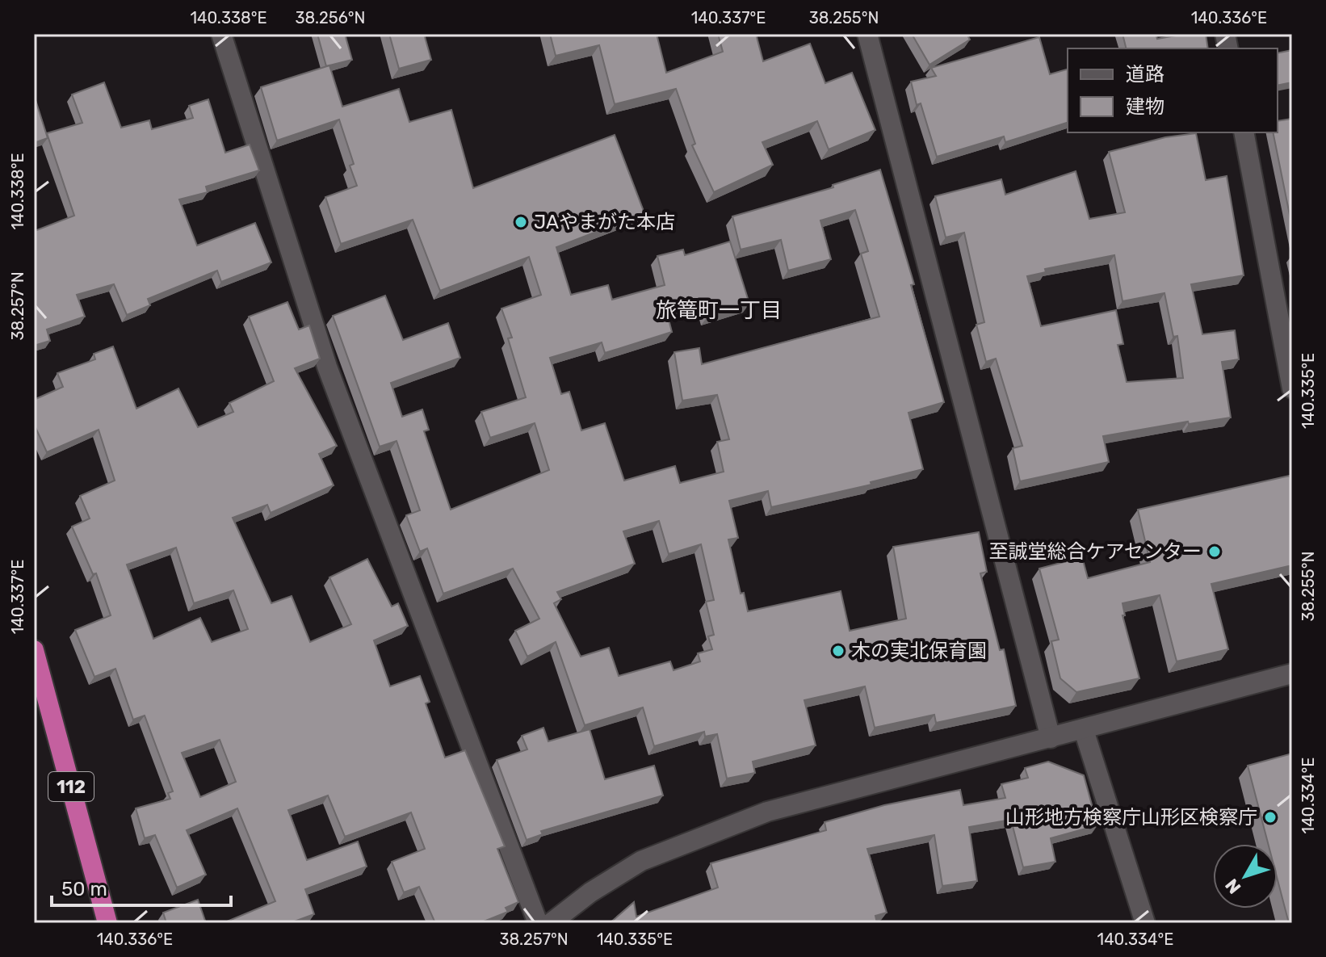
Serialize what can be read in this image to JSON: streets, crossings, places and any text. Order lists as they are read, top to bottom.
{
  "streets": {
    "highway": ["112"]
  },
  "districts": ["旅篭町一丁目"],
  "places": [
    "JAやまがた本店",
    "至誠堂総合ケアセンター",
    "木の実北保育園",
    "山形地方検察庁山形区検察庁"
  ],
  "legend": ["道路", "建物"],
  "scale_bar": "50 m",
  "north": "bottom left",
  "coordinates": [
    "140.338°E",
    "38.256°N",
    "140.337°E",
    "38.255°N",
    "140.336°E",
    "38.257°N",
    "140.335°E",
    "140.334°E"
  ]
}
